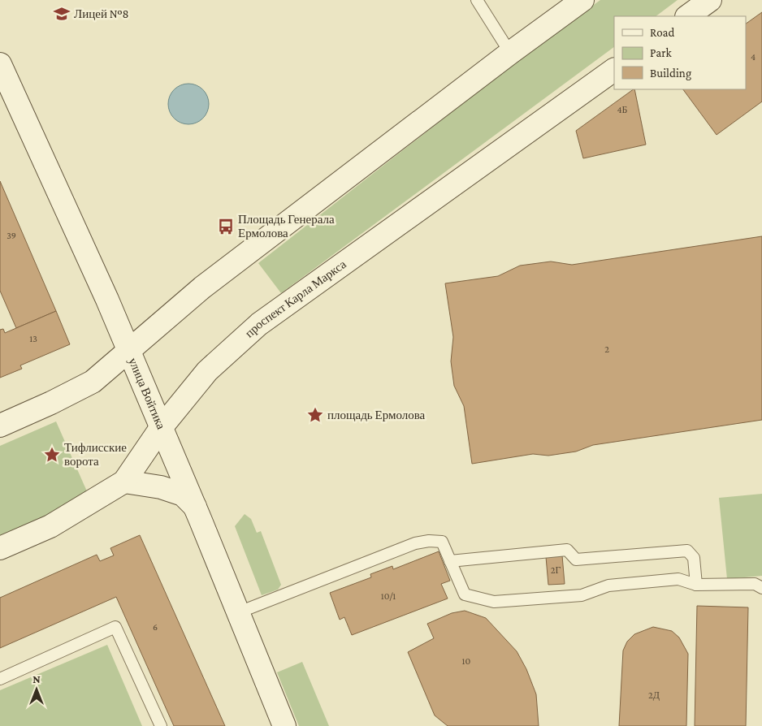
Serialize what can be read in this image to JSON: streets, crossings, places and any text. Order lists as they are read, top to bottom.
{
  "streets": {
    "main road": ["проспект Карла Маркса", "улица Войтика"]
  },
  "crossings": [
    ["проспект Карла Маркса", "улица Войтика"]
  ],
  "places": {
    "school or university": ["Лицей №8"],
    "bus stop": ["Площадь Генерала Ермолова"],
    "place": ["площадь Ермолова", "Тифлисские ворота"]
  },
  "house_numbers": [
    "4",
    "4Б",
    "39",
    "13",
    "2",
    "2Г",
    "10/1",
    "6",
    "10",
    "2Д"
  ],
  "legend": ["Road", "Park", "Building"],
  "north": "top"
}
